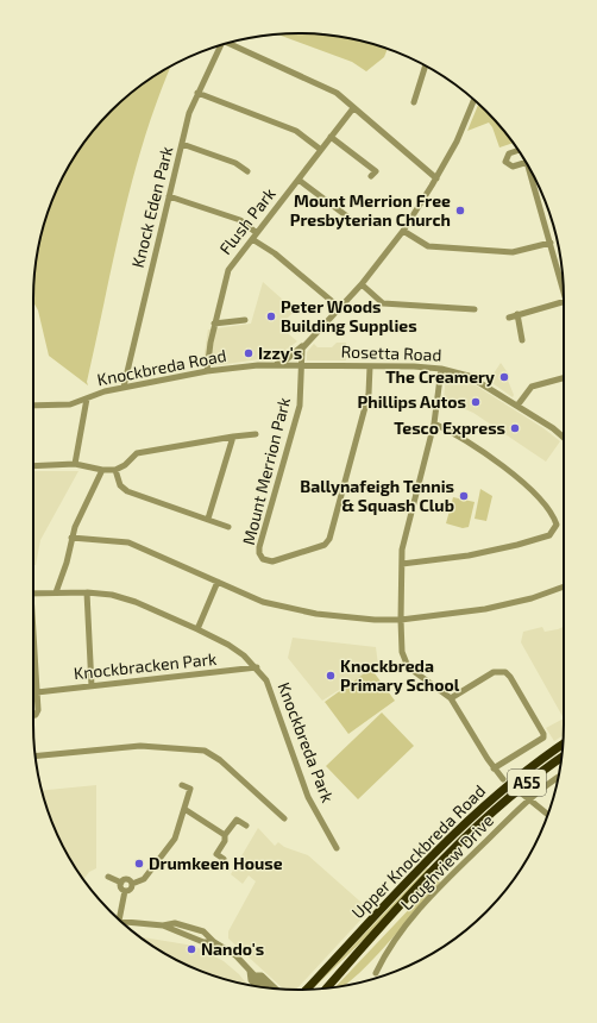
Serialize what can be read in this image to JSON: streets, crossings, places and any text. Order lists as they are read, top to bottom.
{
  "streets": {
    "highway": ["A55", "Upper Knockbreda Road"],
    "street": [
      "Knock Eden Park",
      "Flush Park",
      "Rosetta Road",
      "Knockbreda Road",
      "Mount Merrion Park",
      "Knockbracken Park",
      "Knockbreda Park",
      "Loughview Drive"
    ]
  },
  "crossings": [
    ["Knock Eden Park", "Knockbreda Road"],
    ["Flush Park", "Knockbreda Road"],
    ["Rosetta Road", "Knockbreda Road"],
    ["Rosetta Road", "Mount Merrion Park"],
    ["Knockbracken Park", "Knockbreda Park"]
  ],
  "places": [
    "Mount Merrion Free Presbyterian Church",
    "Peter Woods Building Supplies",
    "Izzy's",
    "The Creamery",
    "Phillips Autos",
    "Tesco Express",
    "Ballynafeigh Tennis & Squash Club",
    "Knockbreda Primary School",
    "Drumkeen House",
    "Nando's"
  ]
}
